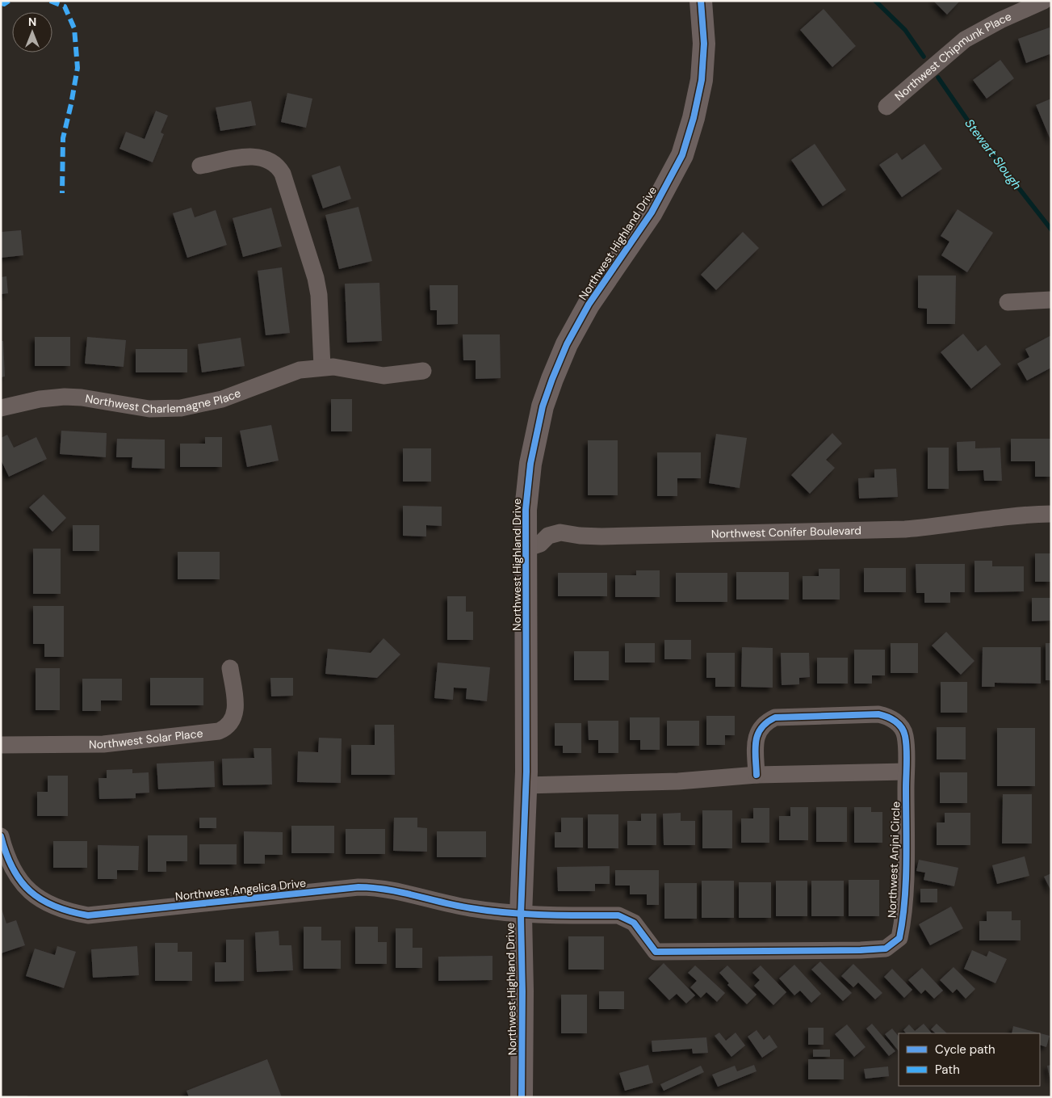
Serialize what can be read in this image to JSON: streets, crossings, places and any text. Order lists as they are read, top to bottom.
{
  "streets": {
    "main road": ["Northwest Highland Drive"],
    "street": [
      "Northwest Chipmunk Place",
      "Northwest Charlemagne Place",
      "Northwest Conifer Boulevard",
      "Northwest Solar Place",
      "Northwest Anjni Circle",
      "Northwest Angelica Drive"
    ]
  },
  "crossings": [
    ["Northwest Highland Drive", "Northwest Conifer Boulevard"],
    ["Northwest Highland Drive", "Northwest Anjni Circle"],
    ["Northwest Highland Drive", "Northwest Angelica Drive"],
    ["Northwest Anjni Circle", "Northwest Angelica Drive"]
  ],
  "water": ["Stewart Slough"],
  "legend": ["Cycle path", "Path"],
  "north": "top"
}
